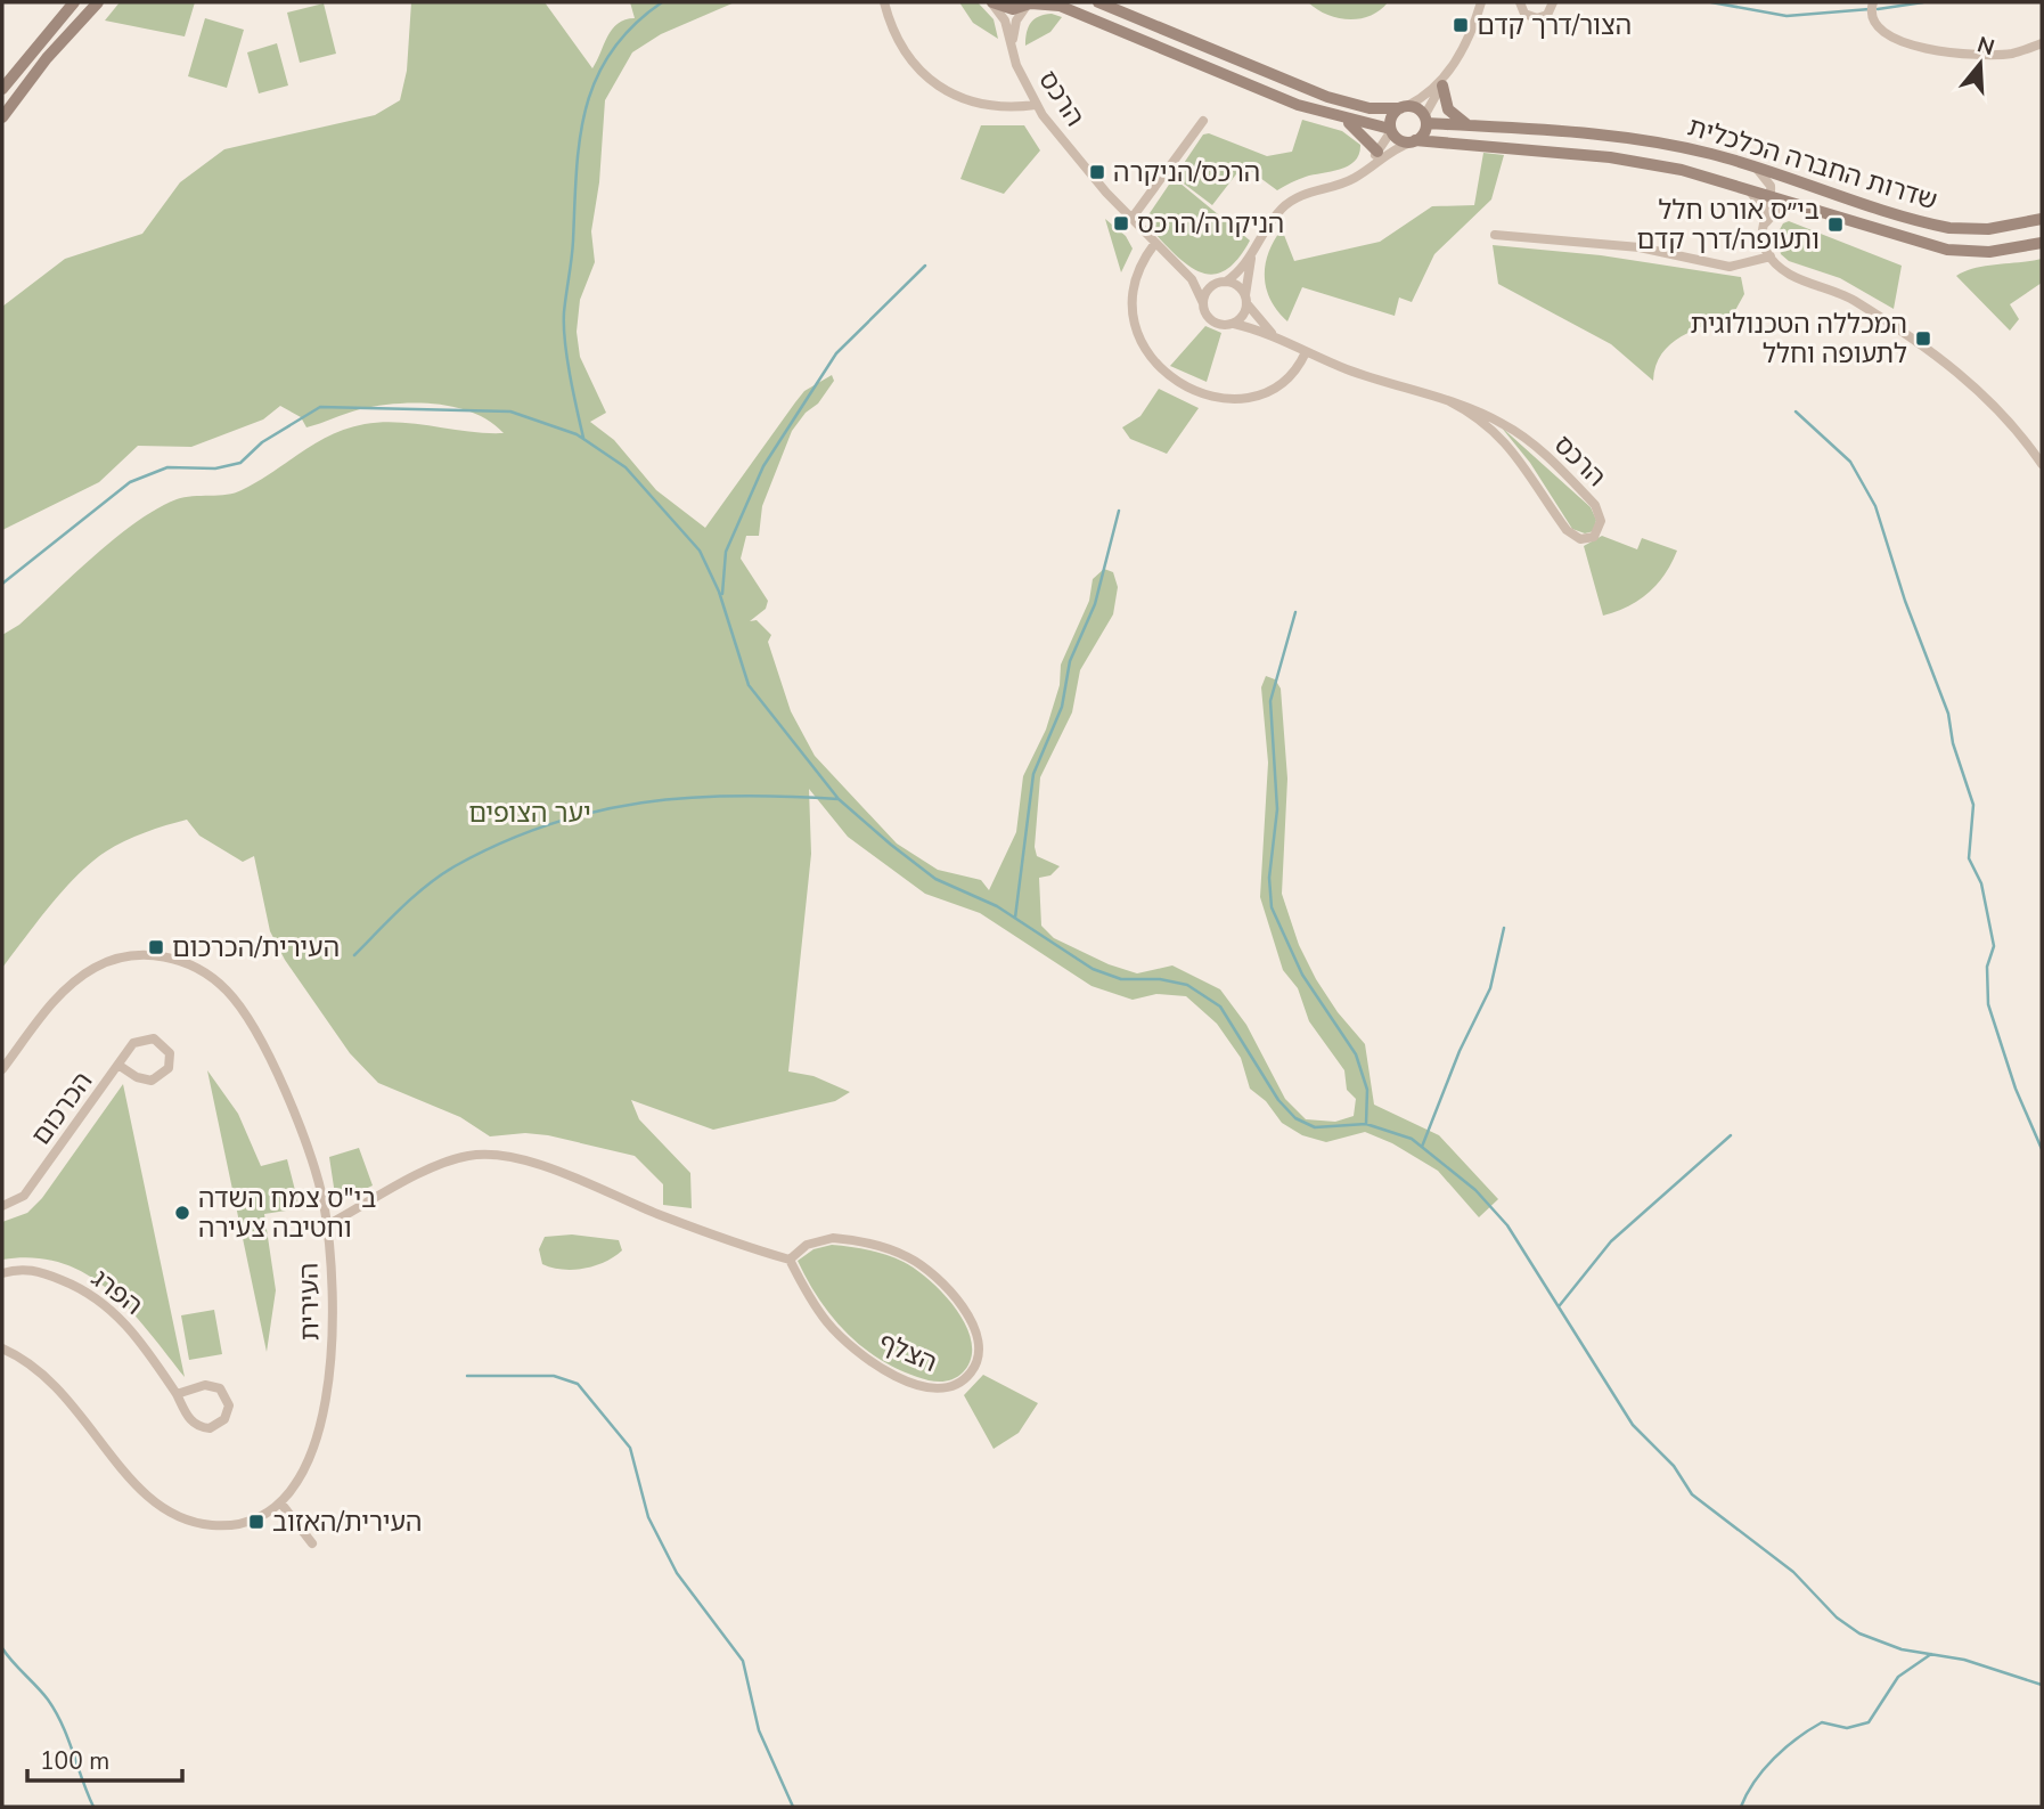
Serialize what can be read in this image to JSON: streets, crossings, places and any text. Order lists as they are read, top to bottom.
{
  "streets": {
    "main road": ["שדרות החברה הכלכלית"],
    "street": [
      "הרכס",
      "הכרכום",
      "הפרג",
      "העירית",
      "הצלף"
    ]
  },
  "parks": ["יער הצופים"],
  "places": {
    "transit": [
      "הצור/דרך קדם",
      "הרכס/הניקרה",
      "הניקרה/הרכס",
      "בי״ס אורט חלל ותעופה/דרך קדם",
      "המכללה הטכנולוגית לתעופה וחלל",
      "העירית/הכרכום",
      "העירית/האזוב"
    ],
    "other": ["בי\"ס צמח השדה וחטיבה צעירה"]
  },
  "scale_bar": "100 m",
  "north": "top"
}
